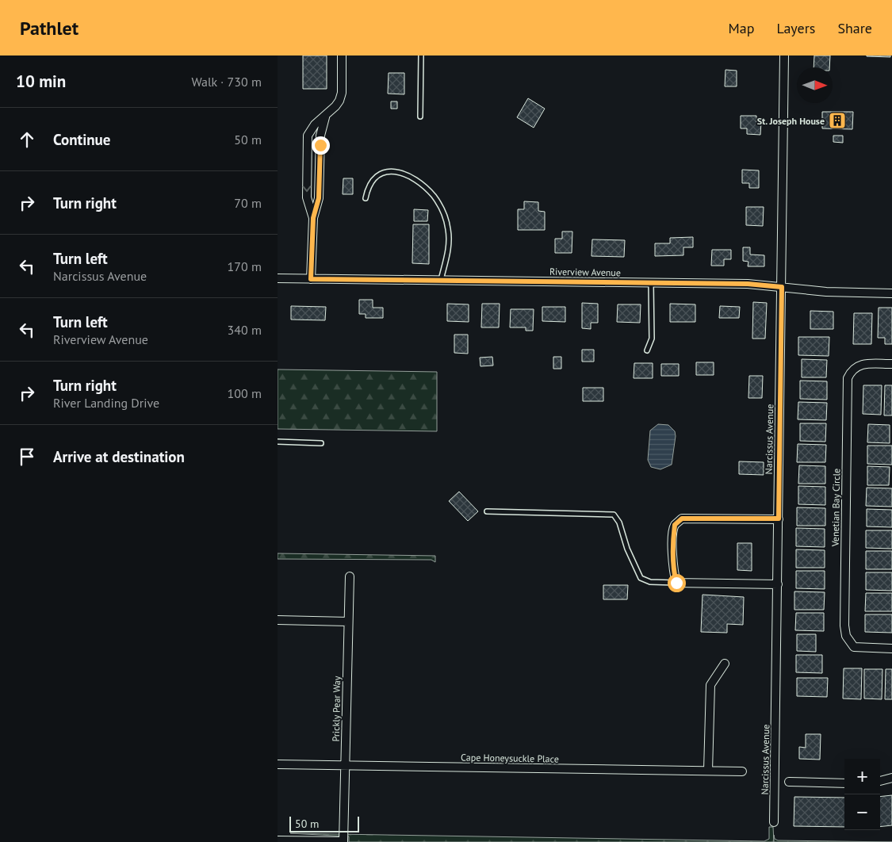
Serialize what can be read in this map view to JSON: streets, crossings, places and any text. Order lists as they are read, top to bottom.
{
  "streets": {
    "street": [
      "Riverview Avenue",
      "Narcissus Avenue",
      "Venetian Bay Circle",
      "Prickly Pear Way",
      "Cape Honeysuckle Place"
    ]
  },
  "crossings": [
    ["Riverview Avenue", "Narcissus Avenue"],
    ["Prickly Pear Way", "Cape Honeysuckle Place"]
  ],
  "places": {
    "building": ["St. Joseph House"]
  },
  "scale_bar": "50 m",
  "north": "right",
  "page": {
    "header": "Pathlet",
    "nav": ["Map", "Layers", "Share"],
    "heading": ["10 min", "Walk · 730 m"],
    "list": [
      ["Continue", "50 m"],
      ["Turn right", "70 m"],
      ["Turn left", "Narcissus Avenue", "170 m"],
      ["Turn left", "Riverview Avenue", "340 m"],
      ["Turn right", "River Landing Drive", "100 m"],
      "Arrive at destination"
    ],
    "map_buttons": ["+", "−"],
    "scale": "50 m"
  }
}
